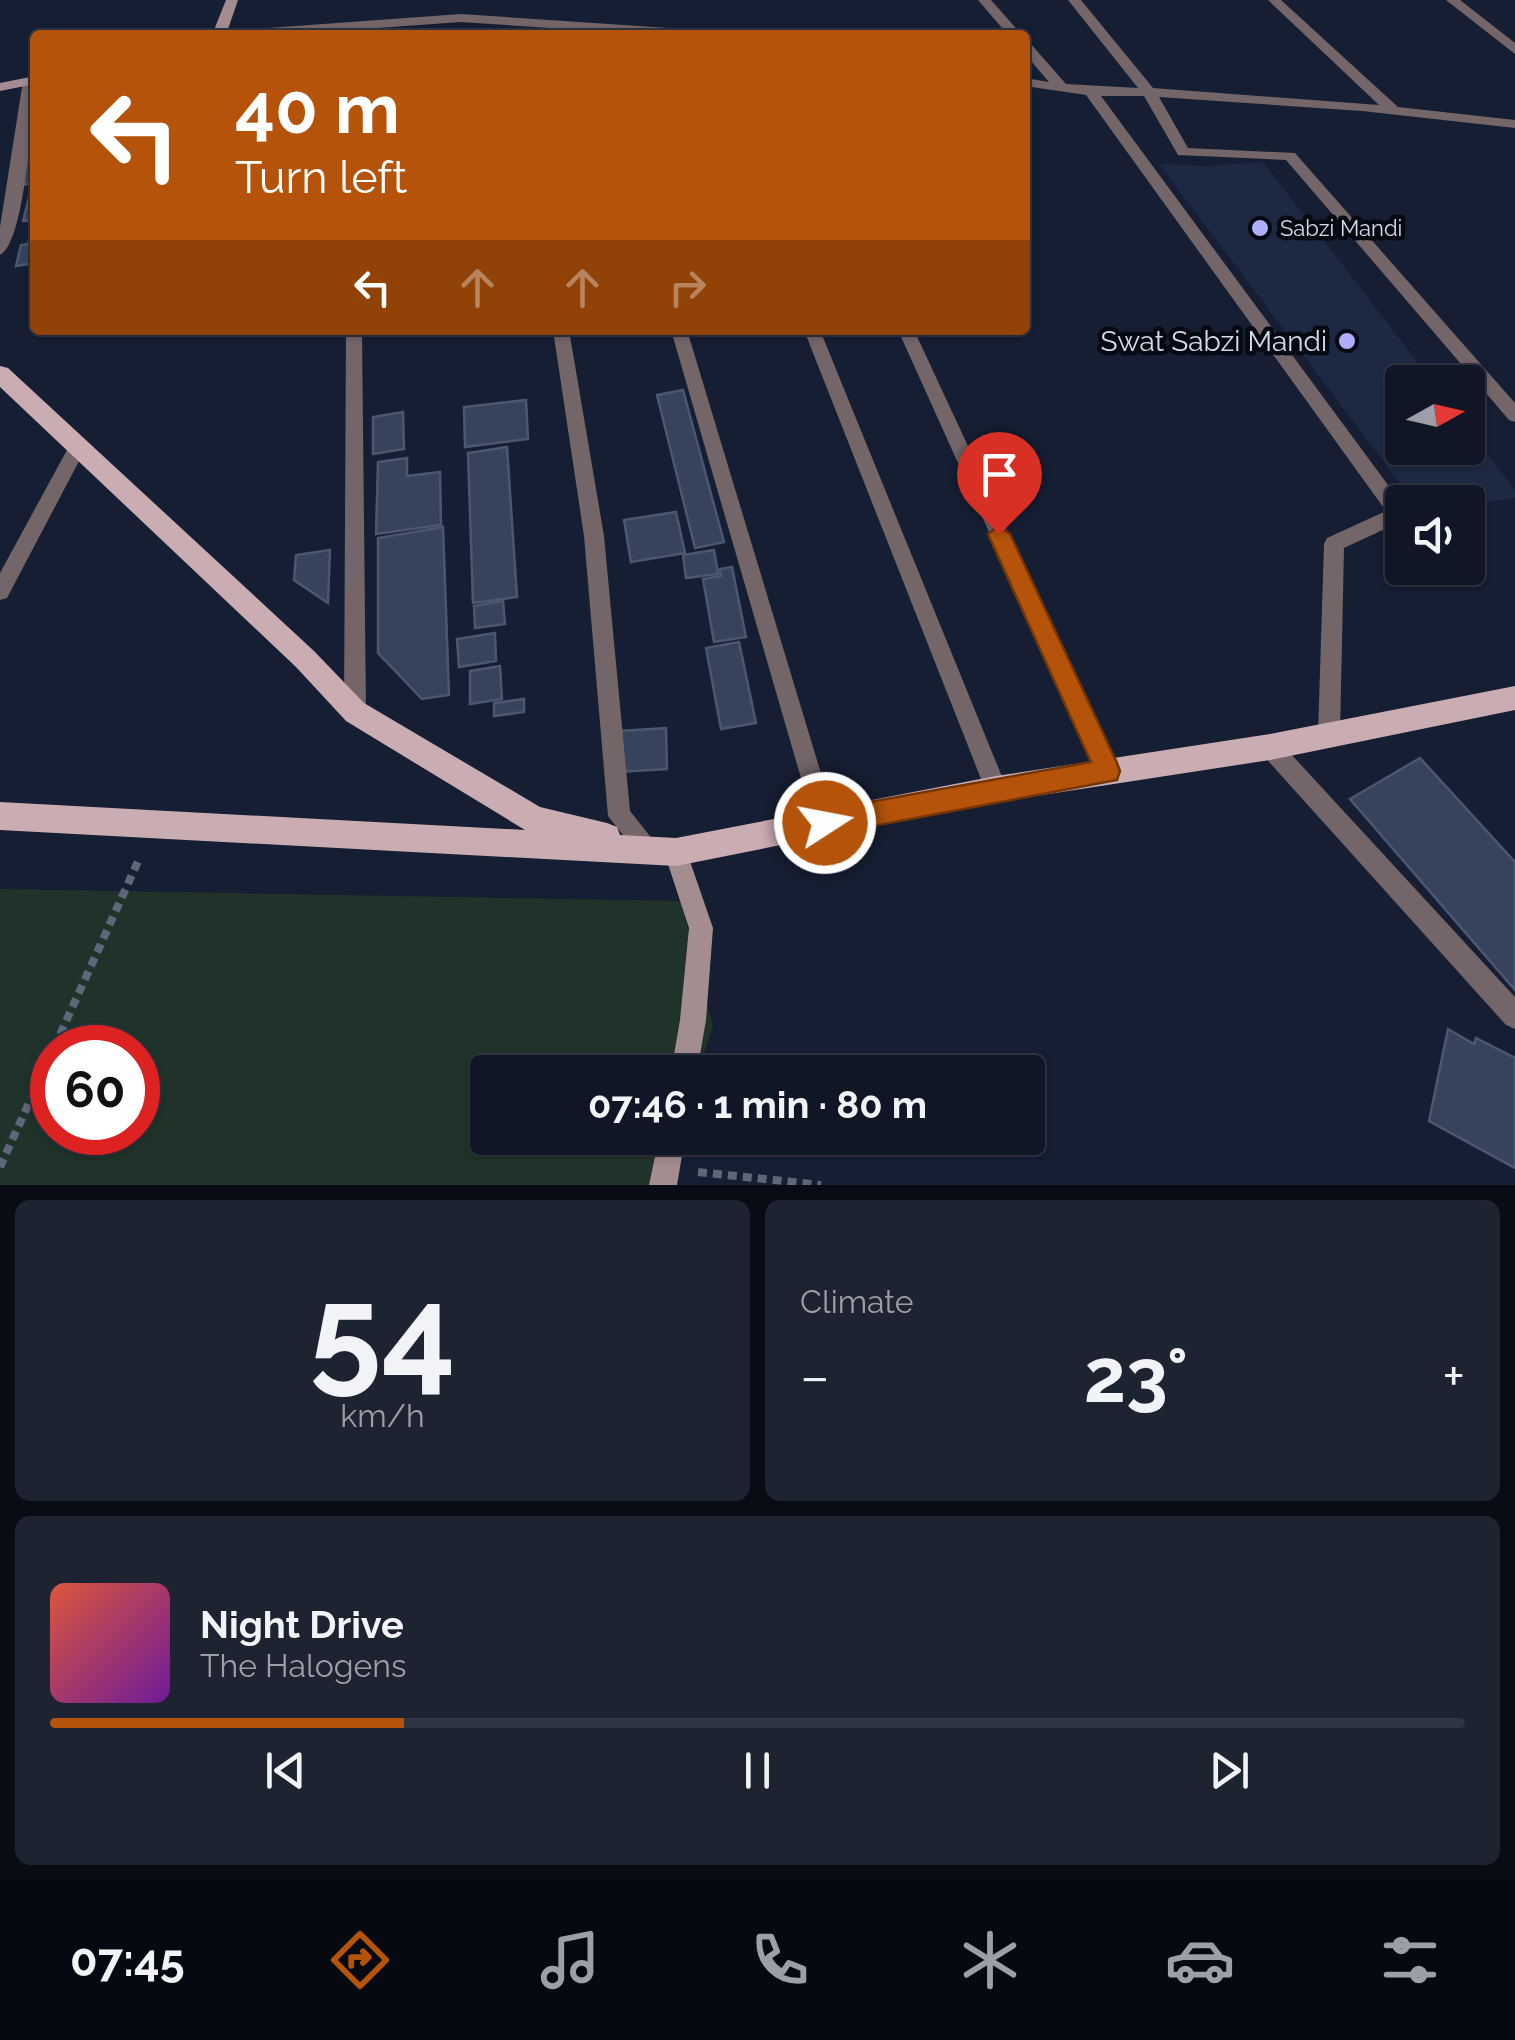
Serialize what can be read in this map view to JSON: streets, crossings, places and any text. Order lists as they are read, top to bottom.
{
  "places": ["Sabzi Mandi", "Swat Sabzi Mandi"],
  "north": "right",
  "page": {
    "turn": ["40 m", "Turn left"],
    "limit": "60",
    "trip": "07:46 · 1 min · 80 m",
    "tile": [
      ["54", "km/h"],
      "Climate"
    ],
    "heat": ["−", "23°", "+"],
    "song": ["Night Drive", "The Halogens"],
    "tabs": "07:45"
  }
}
